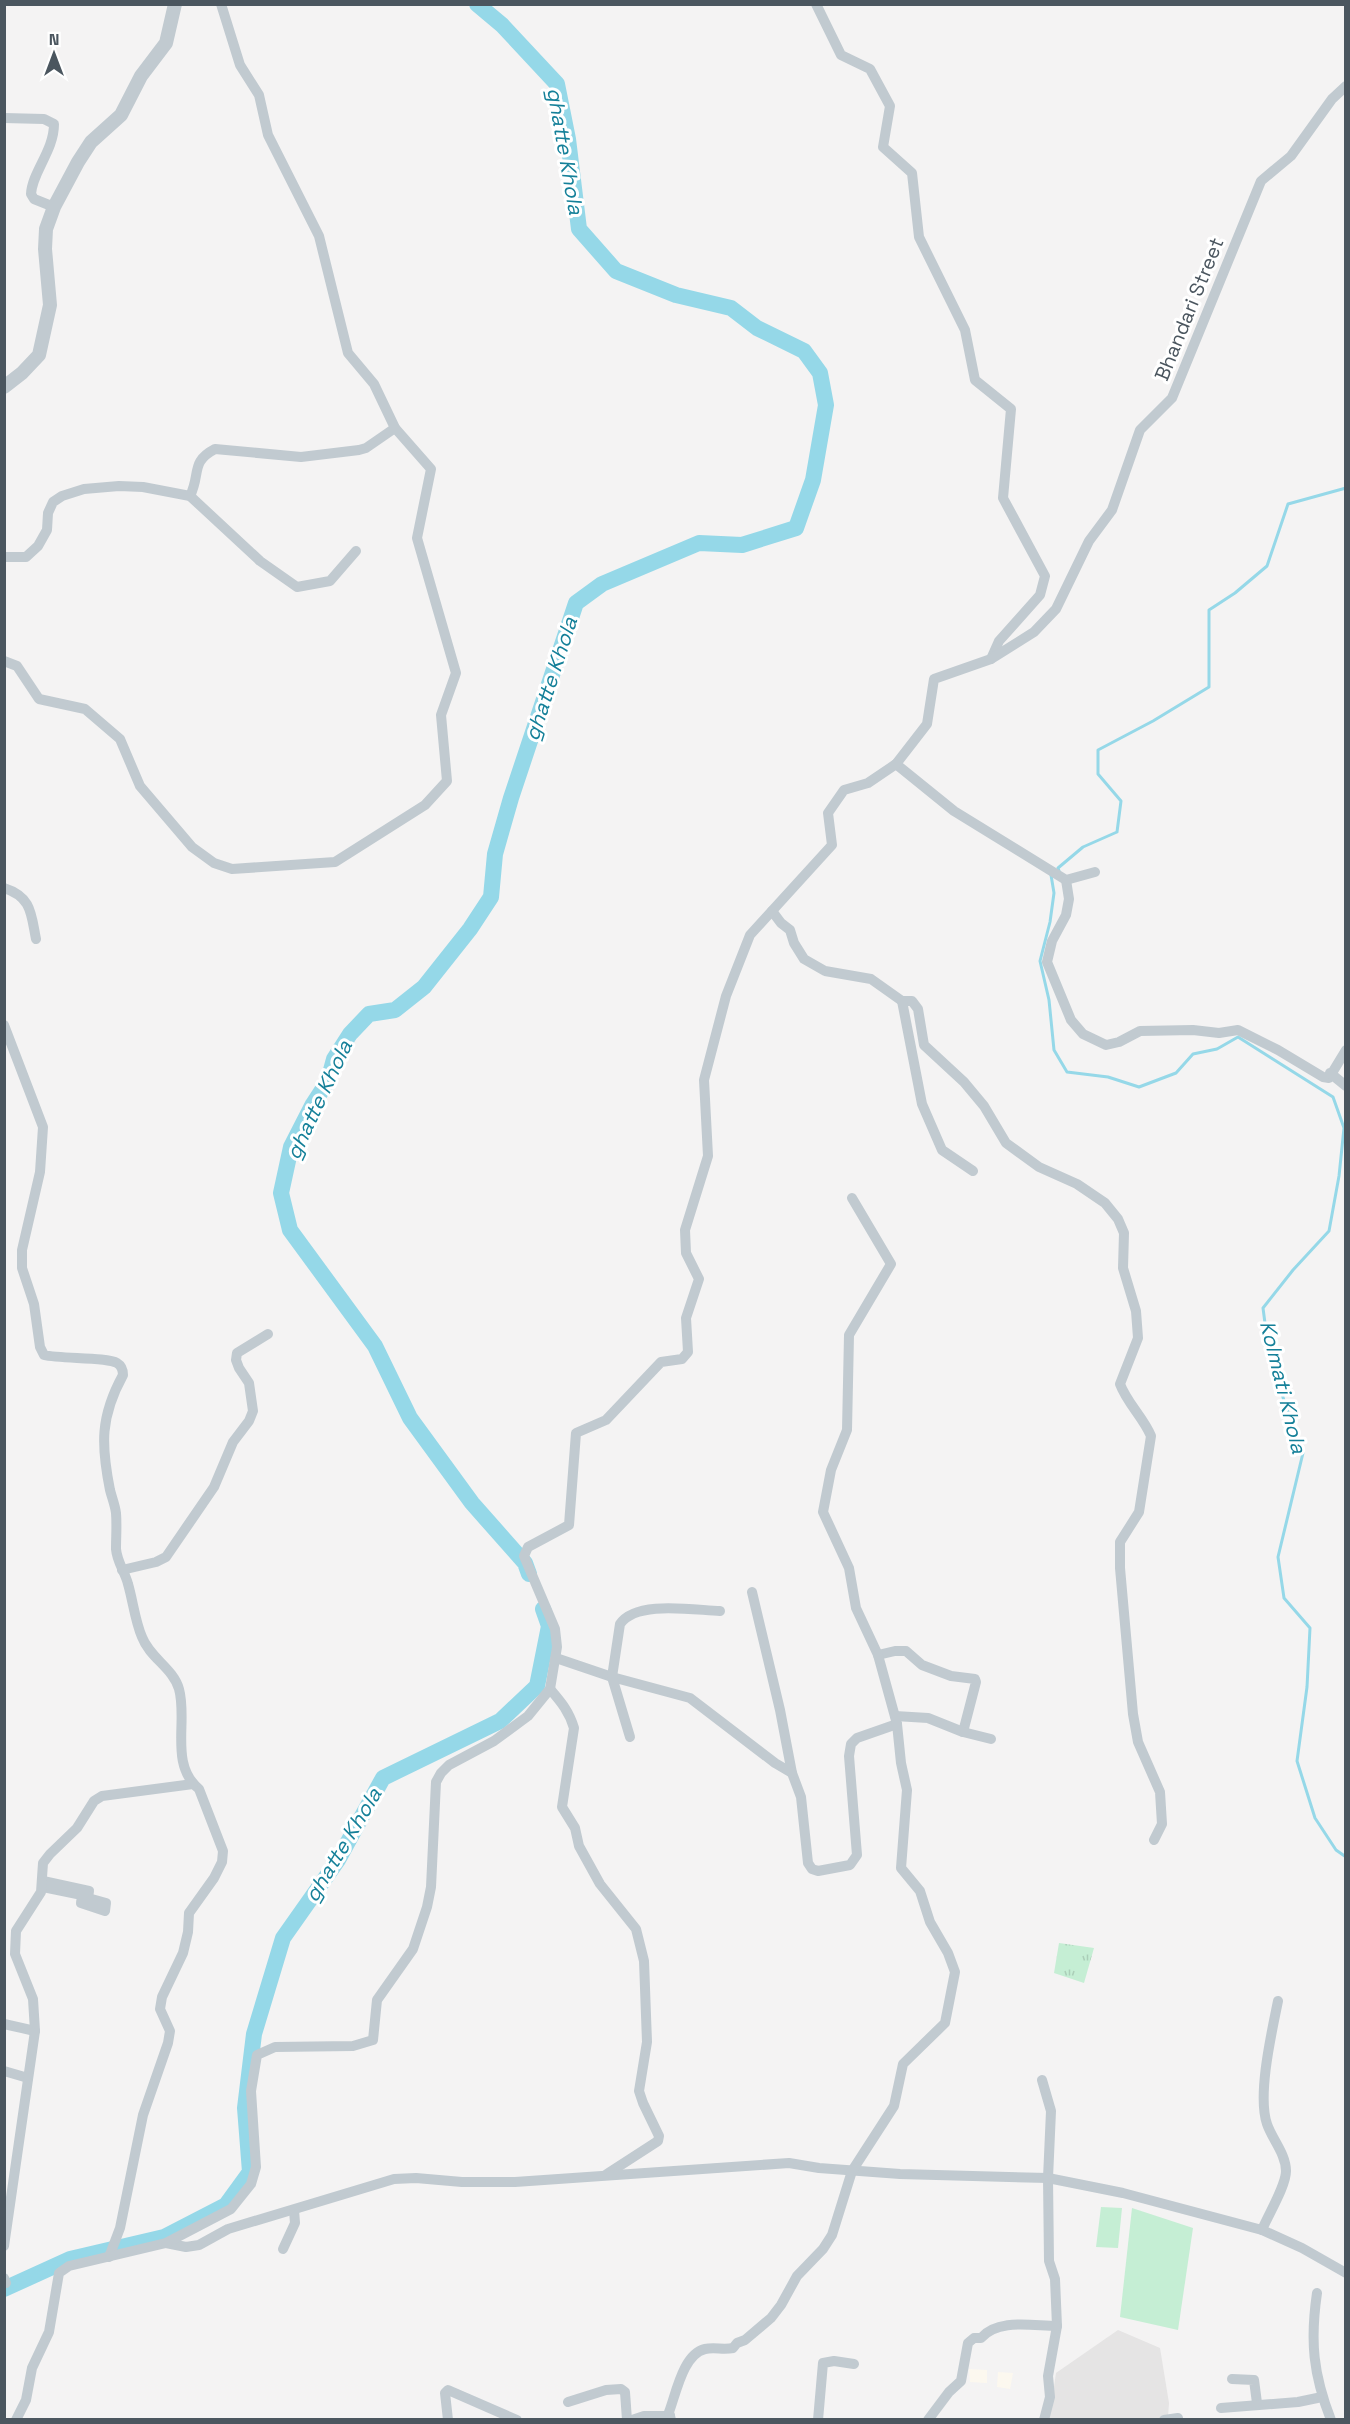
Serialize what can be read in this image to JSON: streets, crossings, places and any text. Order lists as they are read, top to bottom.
{
  "streets": {
    "street": ["Bhandari Street"]
  },
  "water": ["ghatte Khola", "Kolmati Khola"],
  "north": "top"
}
